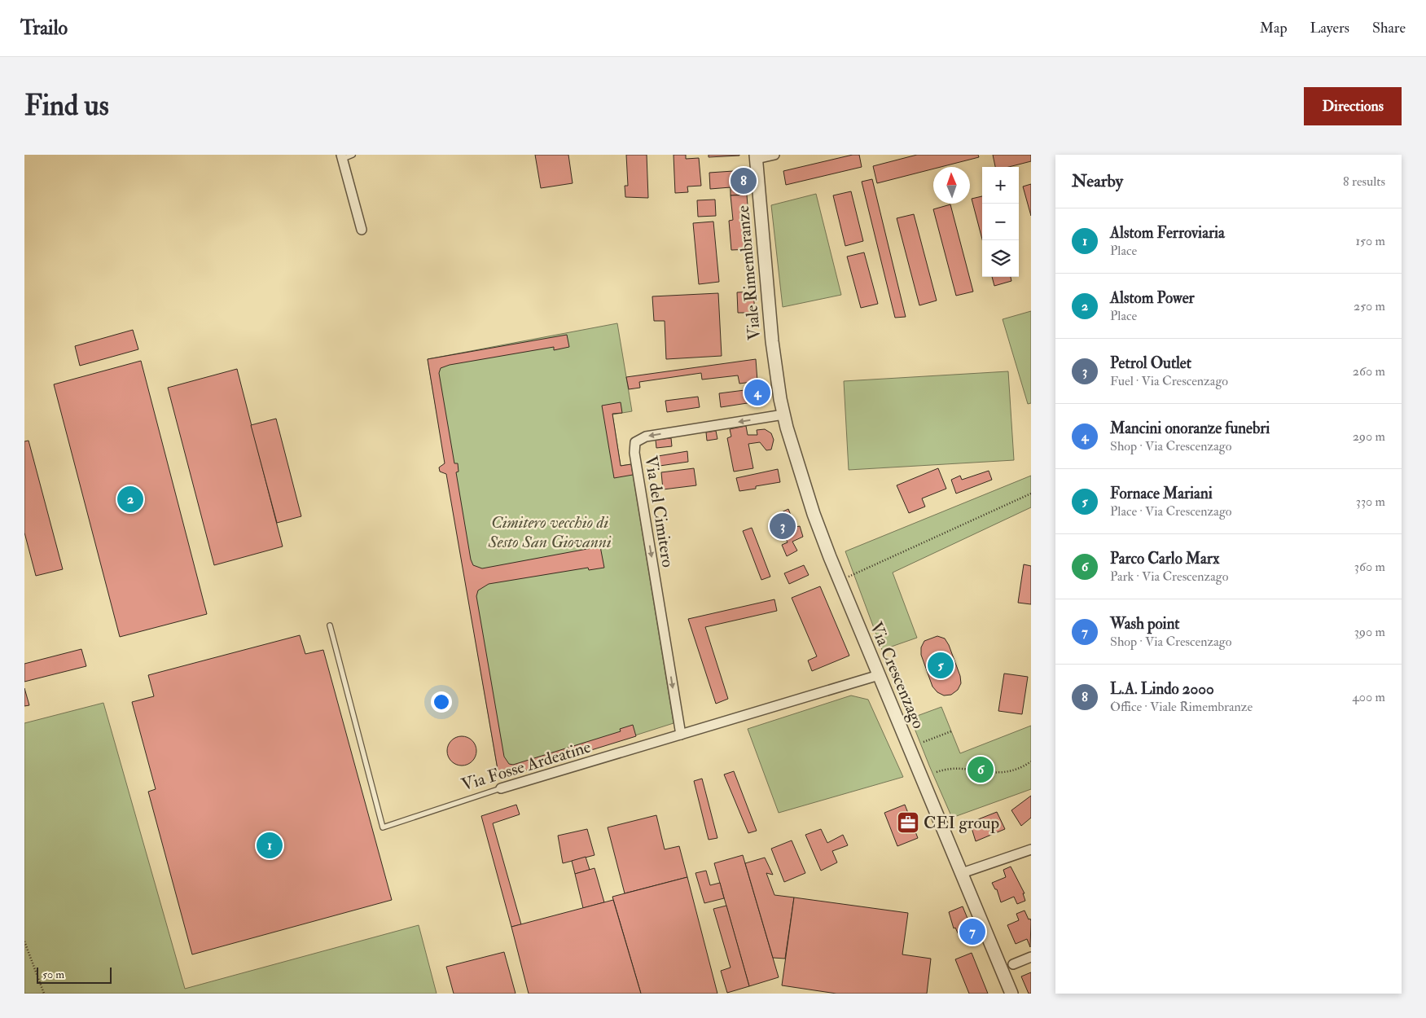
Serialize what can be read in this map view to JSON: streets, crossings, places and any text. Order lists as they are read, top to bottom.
{
  "streets": {
    "street": [
      "Viale Rimembranze",
      "Via del Cimitero",
      "Via Crescenzago",
      "Via Fosse Ardeatine"
    ]
  },
  "crossings": [
    ["Viale Rimembranze", "Via Crescenzago"],
    ["Via del Cimitero", "Via Crescenzago"],
    ["Via del Cimitero", "Via Fosse Ardeatine"],
    ["Via Crescenzago", "Via Fosse Ardeatine"]
  ],
  "parks": ["Cimitero vecchio di Sesto San Giovanni"],
  "places": {
    "office": ["CEI group"]
  },
  "scale_bar": "50 m",
  "north": "top",
  "page": {
    "header": "Trailo",
    "nav": ["Map", "Layers", "Share"],
    "buttons": "Directions",
    "title": "Find us",
    "heading": ["Nearby", "8 results"],
    "pins": [
      "8",
      "4",
      "2",
      "3",
      "5",
      "6",
      "1",
      "7"
    ],
    "map_buttons": ["+", "−"],
    "list": [
      {
        "mark": "1",
        "name": "Alstom Ferroviaria",
        "note": "Place",
        "value": "150 m"
      },
      {
        "mark": "2",
        "name": "Alstom Power",
        "note": "Place",
        "value": "250 m"
      },
      {
        "mark": "3",
        "name": "Petrol Outlet",
        "note": "Fuel · Via Crescenzago",
        "value": "260 m"
      },
      {
        "mark": "4",
        "name": "Mancini onoranze funebri",
        "note": "Shop · Via Crescenzago",
        "value": "290 m"
      },
      {
        "mark": "5",
        "name": "Fornace Mariani",
        "note": "Place · Via Crescenzago",
        "value": "330 m"
      },
      {
        "mark": "6",
        "name": "Parco Carlo Marx",
        "note": "Park · Via Crescenzago",
        "value": "360 m"
      },
      {
        "mark": "7",
        "name": "Wash point",
        "note": "Shop · Via Crescenzago",
        "value": "390 m"
      },
      {
        "mark": "8",
        "name": "L.A. Lindo 2000",
        "note": "Office · Viale Rimembranze",
        "value": "400 m"
      }
    ],
    "scale": "50 m"
  }
}
